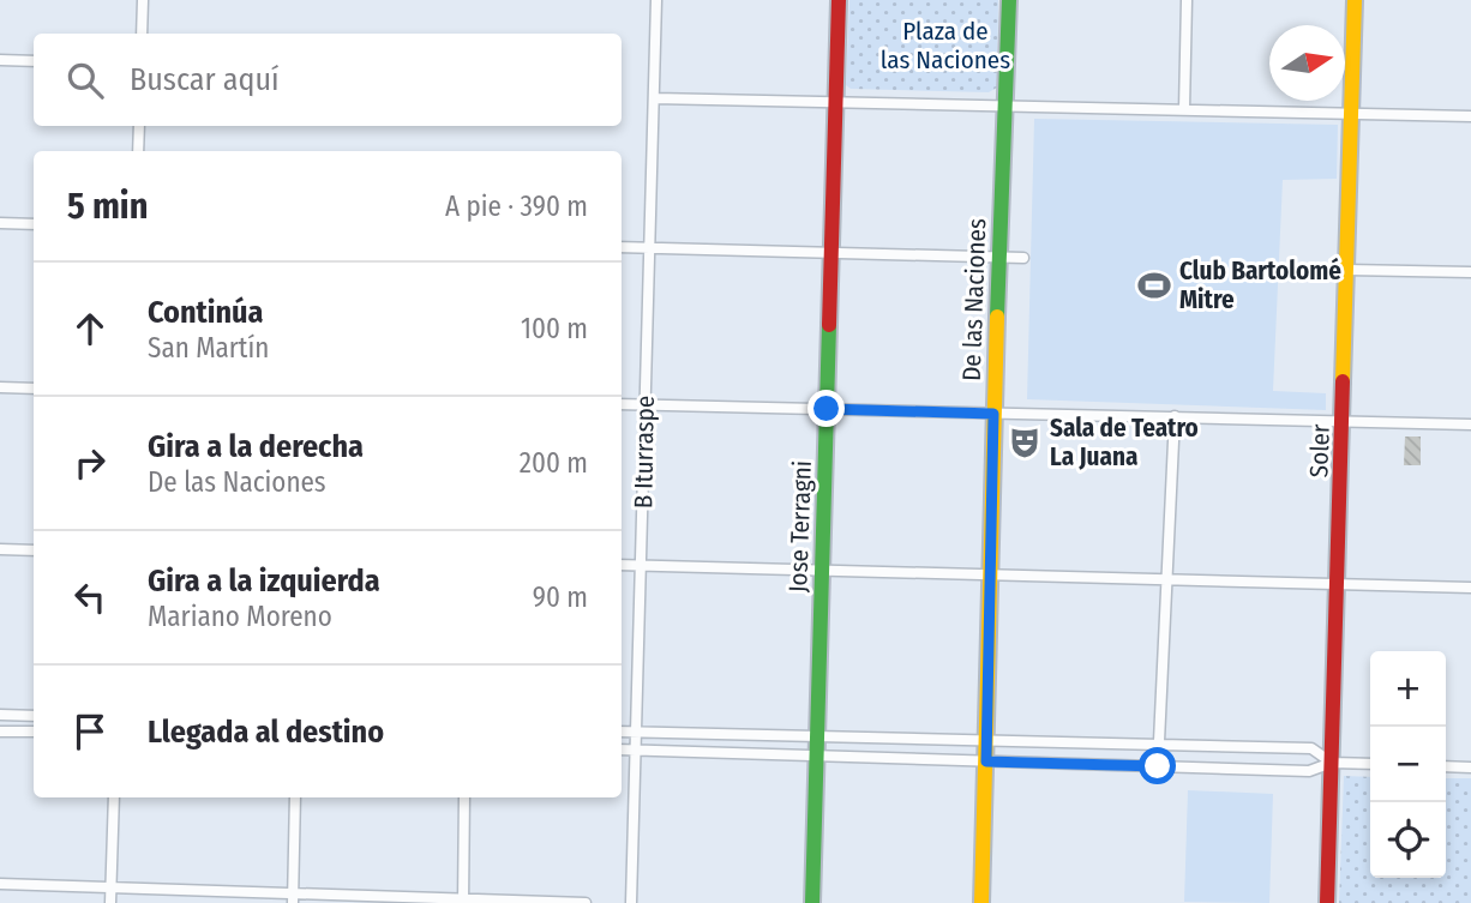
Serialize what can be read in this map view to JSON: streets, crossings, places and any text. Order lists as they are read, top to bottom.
{
  "streets": {
    "street": [
      "De las Naciones",
      "Soler",
      "B Iturraspe",
      "Jose Terragni"
    ]
  },
  "parks": ["Plaza de las Naciones"],
  "places": {
    "sports": ["Club Bartolomé Mitre"],
    "theatre": ["Sala de Teatro La Juana"]
  },
  "north": "right",
  "page": {
    "search": "Buscar aquí",
    "heading": ["5 min", "A pie · 390 m"],
    "list": [
      ["Continúa", "San Martín", "100 m"],
      ["Gira a la derecha", "De las Naciones", "200 m"],
      ["Gira a la izquierda", "Mariano Moreno", "90 m"],
      "Llegada al destino"
    ],
    "map_buttons": ["+", "−"]
  }
}
